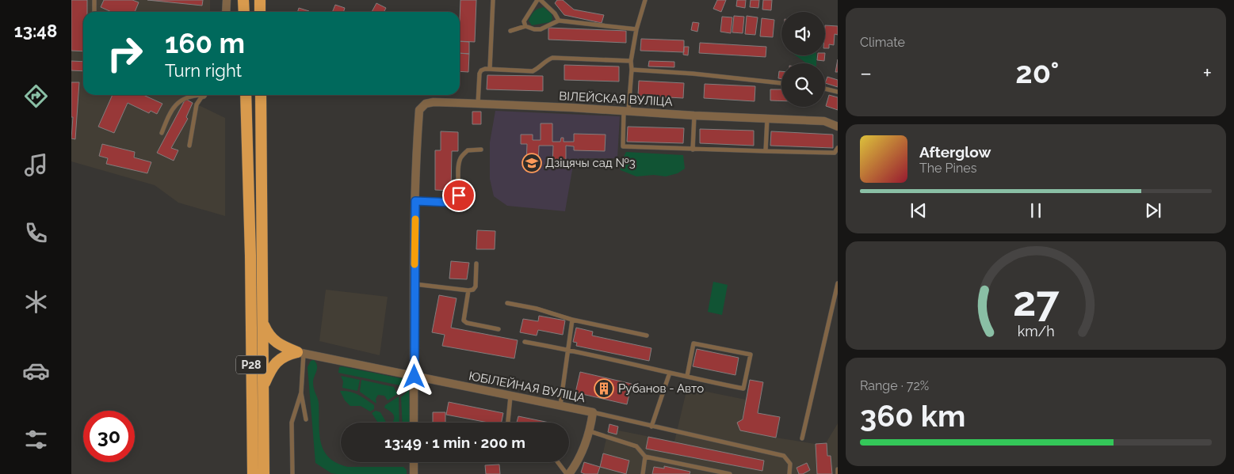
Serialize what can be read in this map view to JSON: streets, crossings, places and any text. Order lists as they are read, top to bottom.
{
  "streets": {
    "highway": ["Р28"],
    "street": ["ВІЛЕЙСКАЯ ВУЛІЦА", "ЮБІЛЕЙНАЯ ВУЛІЦА"]
  },
  "places": {
    "school or university": ["Дзіцячы сад №3"],
    "building": ["Рубанов - Авто"]
  },
  "page": {
    "tabs": "13:48",
    "tile": [
      "Climate",
      ["Range · 72%", "360 km"]
    ],
    "turn": ["160 m", "Turn right"],
    "heat": ["−", "20°", "+"],
    "song": ["Afterglow", "The Pines"],
    "limit": "30",
    "trip": "13:49 · 1 min · 200 m",
    "gauge": ["27", "km/h"]
  }
}
